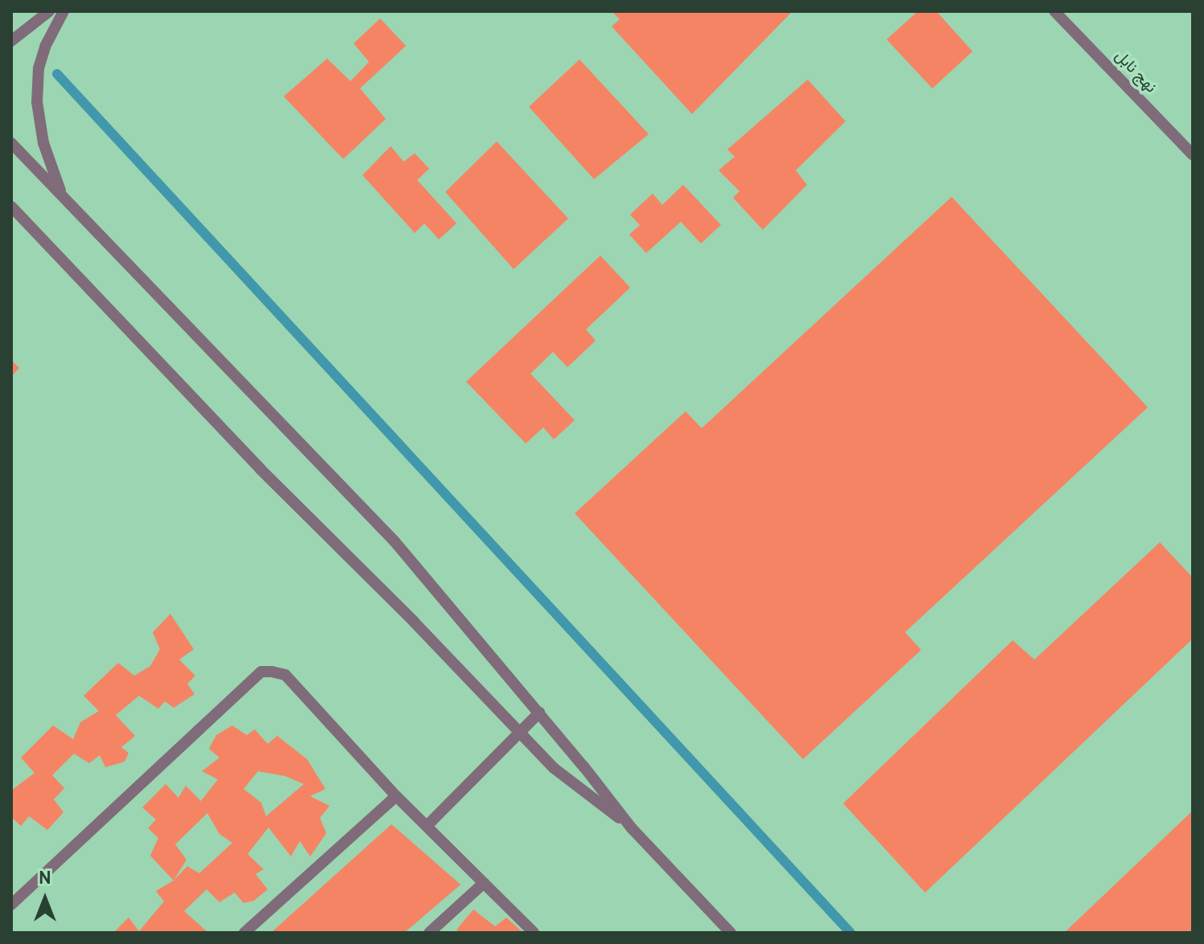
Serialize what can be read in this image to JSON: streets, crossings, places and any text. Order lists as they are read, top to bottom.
{
  "streets": {
    "street": ["نهج نابل"]
  },
  "north": "top"
}
